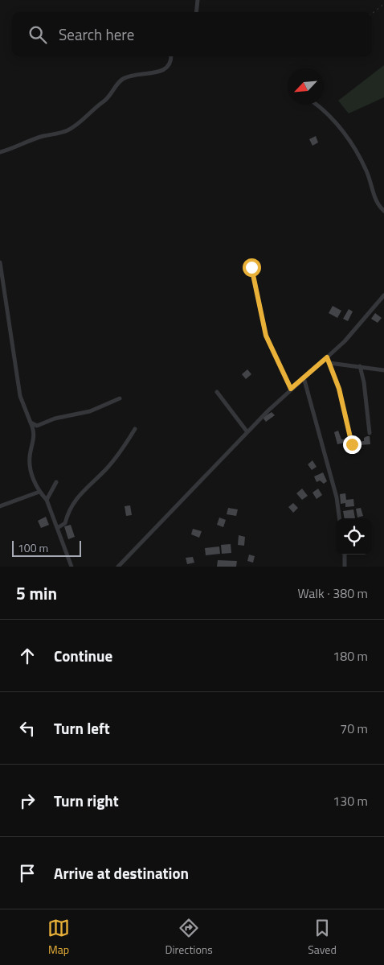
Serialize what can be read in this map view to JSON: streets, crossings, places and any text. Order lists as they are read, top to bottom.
{
  "scale_bar": "100 m",
  "north": "bottom left",
  "page": {
    "search": "Search here",
    "scale": "100 m",
    "heading": ["5 min", "Walk · 380 m"],
    "list": [
      ["Continue", "180 m"],
      ["Turn left", "70 m"],
      ["Turn right", "130 m"],
      "Arrive at destination"
    ],
    "nav": ["Map", "Directions", "Saved"]
  }
}
